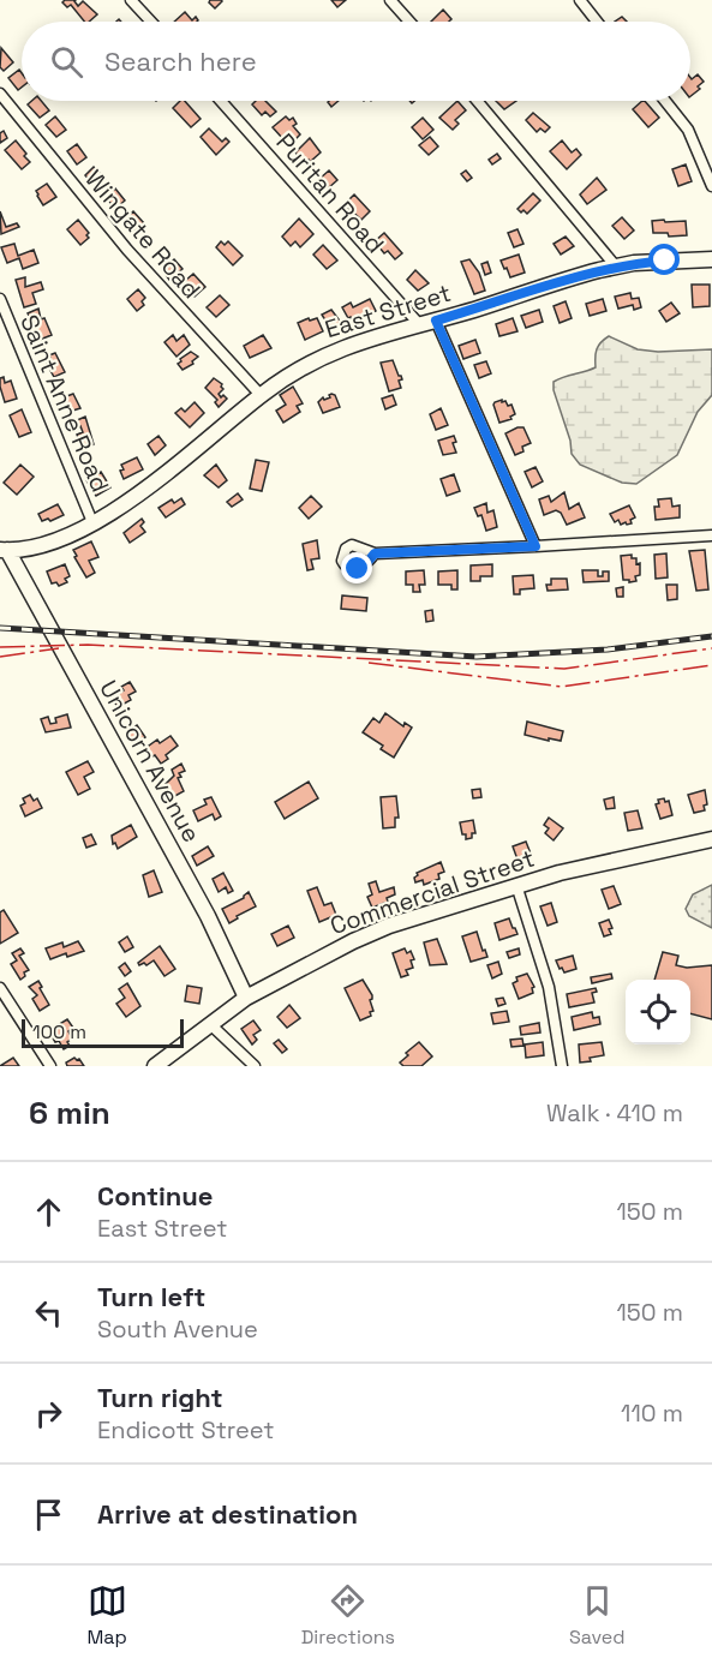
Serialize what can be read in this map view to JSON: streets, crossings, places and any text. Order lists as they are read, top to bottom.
{
  "streets": {
    "street": [
      "Puritan Road",
      "Wingate Road",
      "East Street",
      "Saint Anne Road",
      "Unicorn Avenue",
      "Commercial Street"
    ]
  },
  "crossings": [
    ["Puritan Road", "East Street"],
    ["Wingate Road", "East Street"],
    ["East Street", "Saint Anne Road"],
    ["East Street", "Unicorn Avenue"],
    ["Unicorn Avenue", "Commercial Street"]
  ],
  "scale_bar": "100 m",
  "page": {
    "search": "Search here",
    "scale": "100 m",
    "heading": ["6 min", "Walk · 410 m"],
    "list": [
      ["Continue", "East Street", "150 m"],
      ["Turn left", "South Avenue", "150 m"],
      ["Turn right", "Endicott Street", "110 m"],
      "Arrive at destination"
    ],
    "nav": ["Map", "Directions", "Saved"]
  }
}
